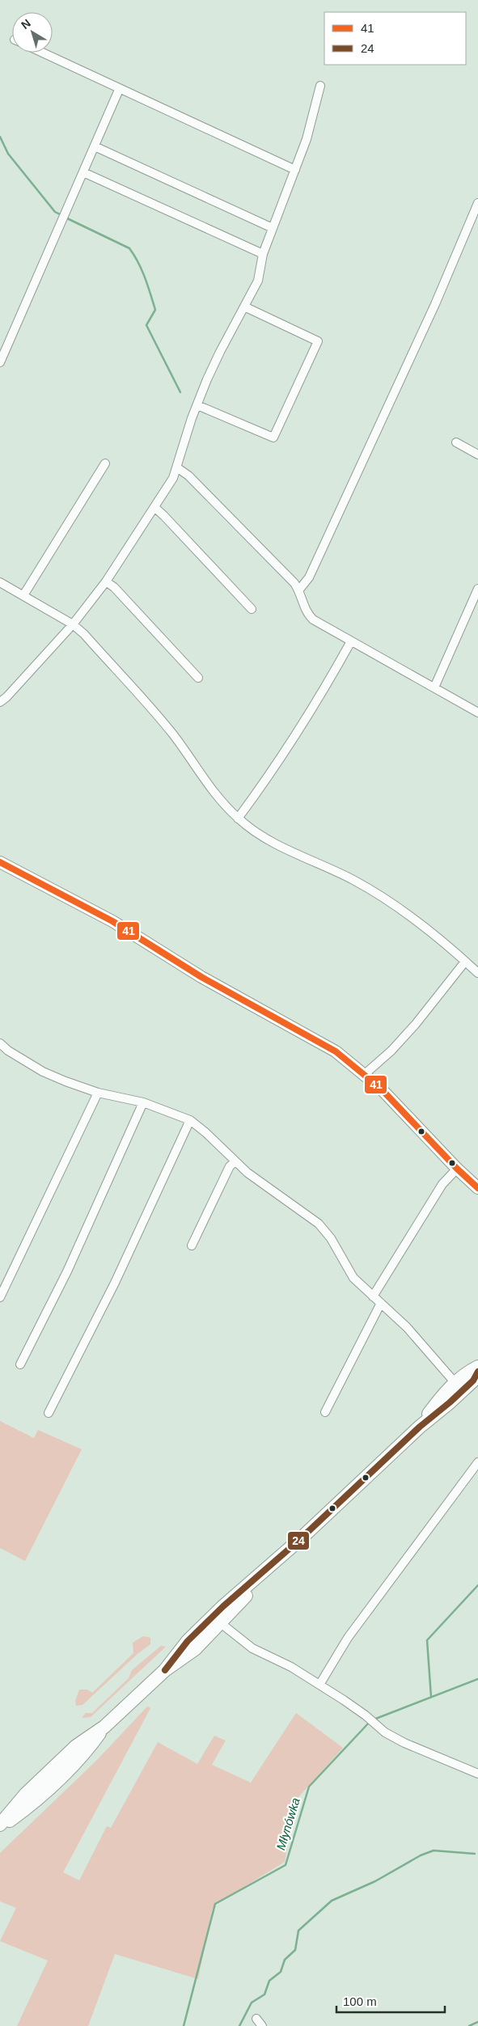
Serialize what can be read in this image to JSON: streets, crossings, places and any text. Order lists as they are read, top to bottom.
{
  "water": ["Młynówka"],
  "lines": ["transit line 41", "transit line 24"],
  "legend": ["41", "24"],
  "scale_bar": "100 m",
  "north": "top left"
}
